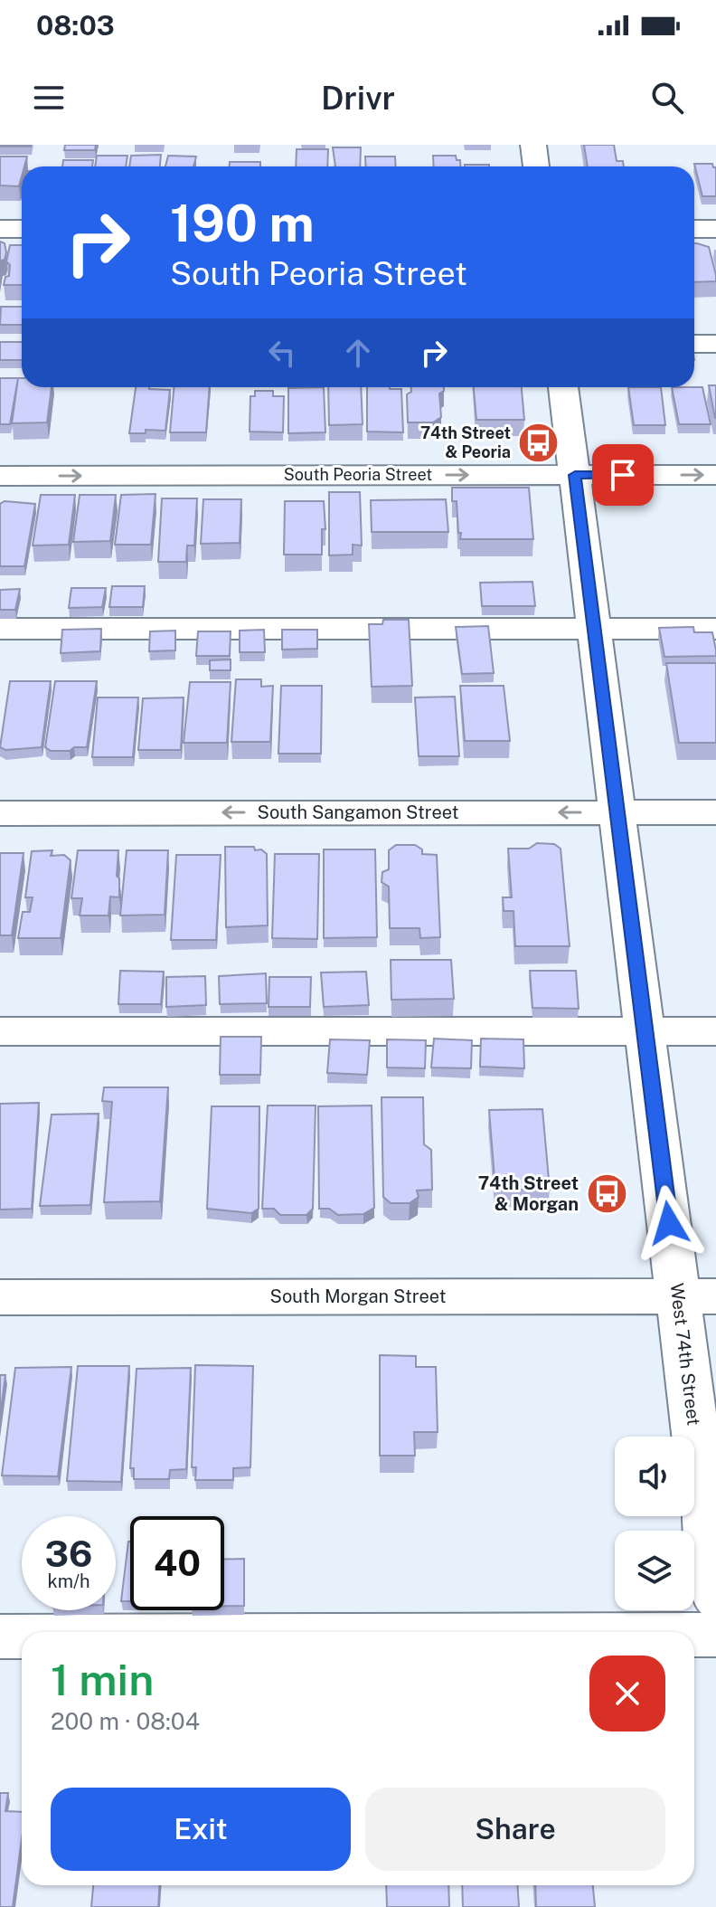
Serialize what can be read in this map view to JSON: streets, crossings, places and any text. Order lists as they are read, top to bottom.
{
  "streets": {
    "street": [
      "South Peoria Street",
      "South Sangamon Street",
      "South Morgan Street",
      "West 74th Street"
    ]
  },
  "crossings": [
    ["South Peoria Street", "West 74th Street"],
    ["South Sangamon Street", "West 74th Street"],
    ["South Morgan Street", "West 74th Street"]
  ],
  "places": {
    "bus stop": ["74th Street & Peoria", "74th Street & Morgan"]
  },
  "page": {
    "status": "08:03",
    "header": "Drivr",
    "turn": ["190 m", "South Peoria Street"],
    "speed": "36 km/h",
    "limit": "40",
    "heading": ["1 min", "200 m · 08:04"],
    "buttons": ["Exit", "Share"]
  }
}
